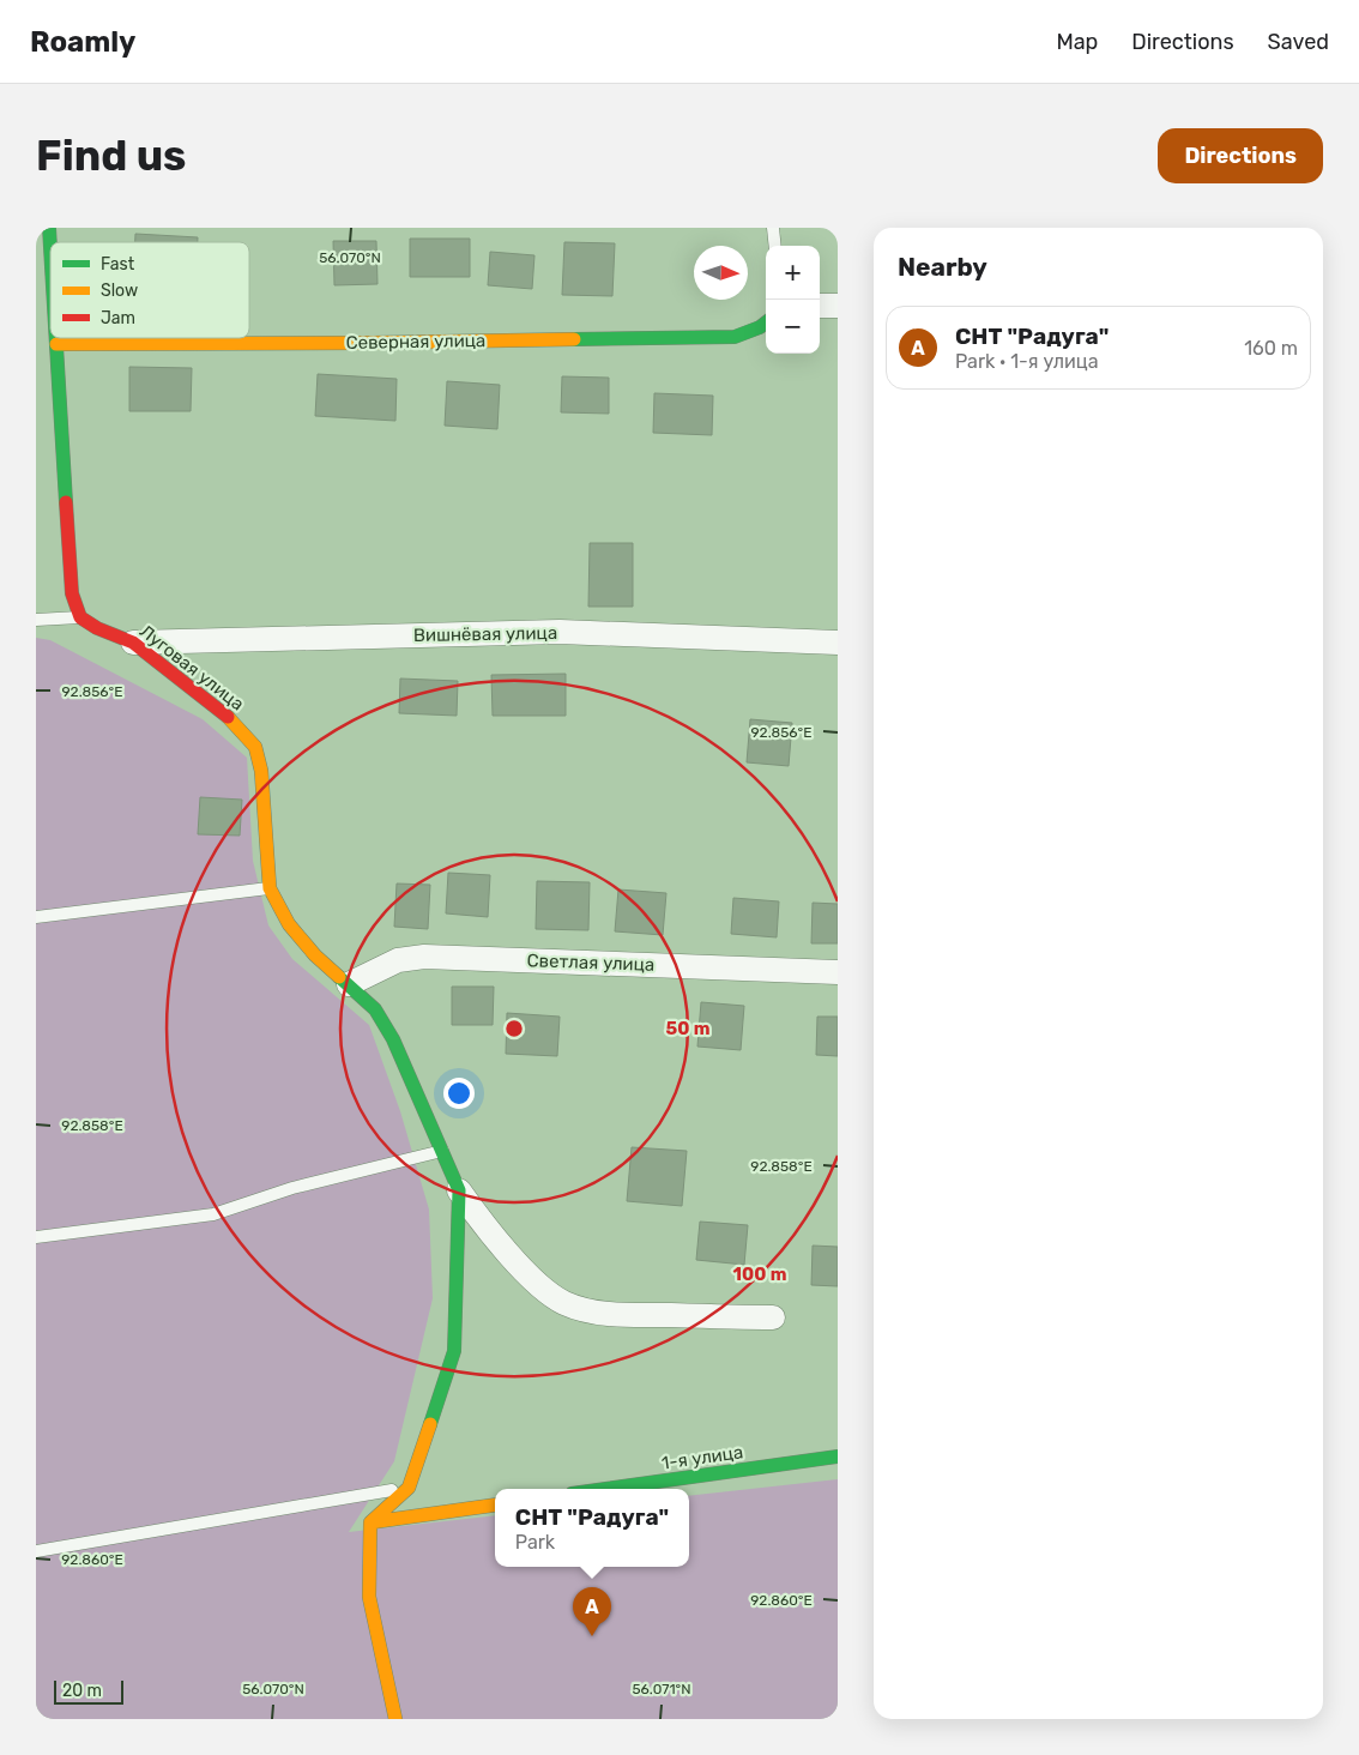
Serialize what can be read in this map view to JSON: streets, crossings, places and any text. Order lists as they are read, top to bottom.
{
  "streets": {
    "street": [
      "Северная улица",
      "Вишнёвая улица",
      "Луговая улица",
      "Светлая улица",
      "1-я улица"
    ]
  },
  "crossings": [
    ["Вишнёвая улица", "Луговая улица"],
    ["Луговая улица", "Светлая улица"]
  ],
  "legend": ["Fast", "Slow", "Jam"],
  "scale_bar": "20 m",
  "north": "right",
  "page": {
    "header": "Roamly",
    "nav": ["Map", "Directions", "Saved"],
    "buttons": "Directions",
    "title": "Find us",
    "heading": "Nearby",
    "map_buttons": ["+", "−"],
    "list": [
      {
        "mark": "A",
        "name": "СНТ \"Радуга\"",
        "note": "Park · 1-я улица",
        "value": "160 m"
      }
    ],
    "popup": ["СНТ \"Радуга\"", "Park"],
    "pins": "A",
    "scale": "20 m"
  },
  "coordinates": [
    "56.070°N",
    "92.856°E",
    "92.858°E",
    "92.860°E",
    "56.071°N"
  ],
  "rings": ["50 m", "100 m"]
}
